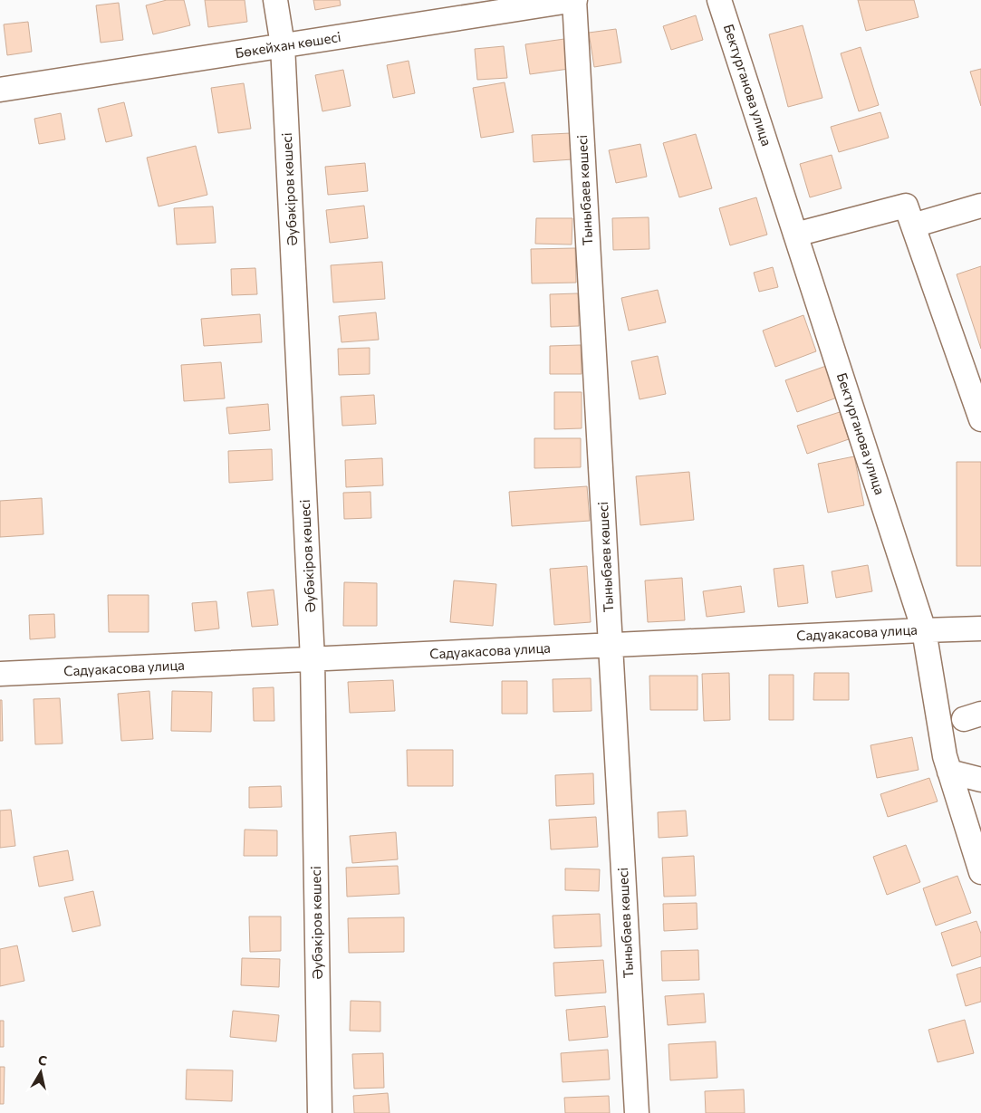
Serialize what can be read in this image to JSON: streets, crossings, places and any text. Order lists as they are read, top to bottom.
{
  "streets": {
    "street": [
      "Бөкейхан көшесі",
      "Бектурганова улица",
      "Әубәкіров көшесі",
      "Тыныбаев көшесі",
      "Садуакасова улица"
    ]
  },
  "crossings": [
    ["Бөкейхан көшесі", "Әубәкіров көшесі"],
    ["Бөкейхан көшесі", "Тыныбаев көшесі"],
    ["Бектурганова улица", "Садуакасова улица"],
    ["Әубәкіров көшесі", "Садуакасова улица"],
    ["Тыныбаев көшесі", "Садуакасова улица"]
  ],
  "north": "top"
}
